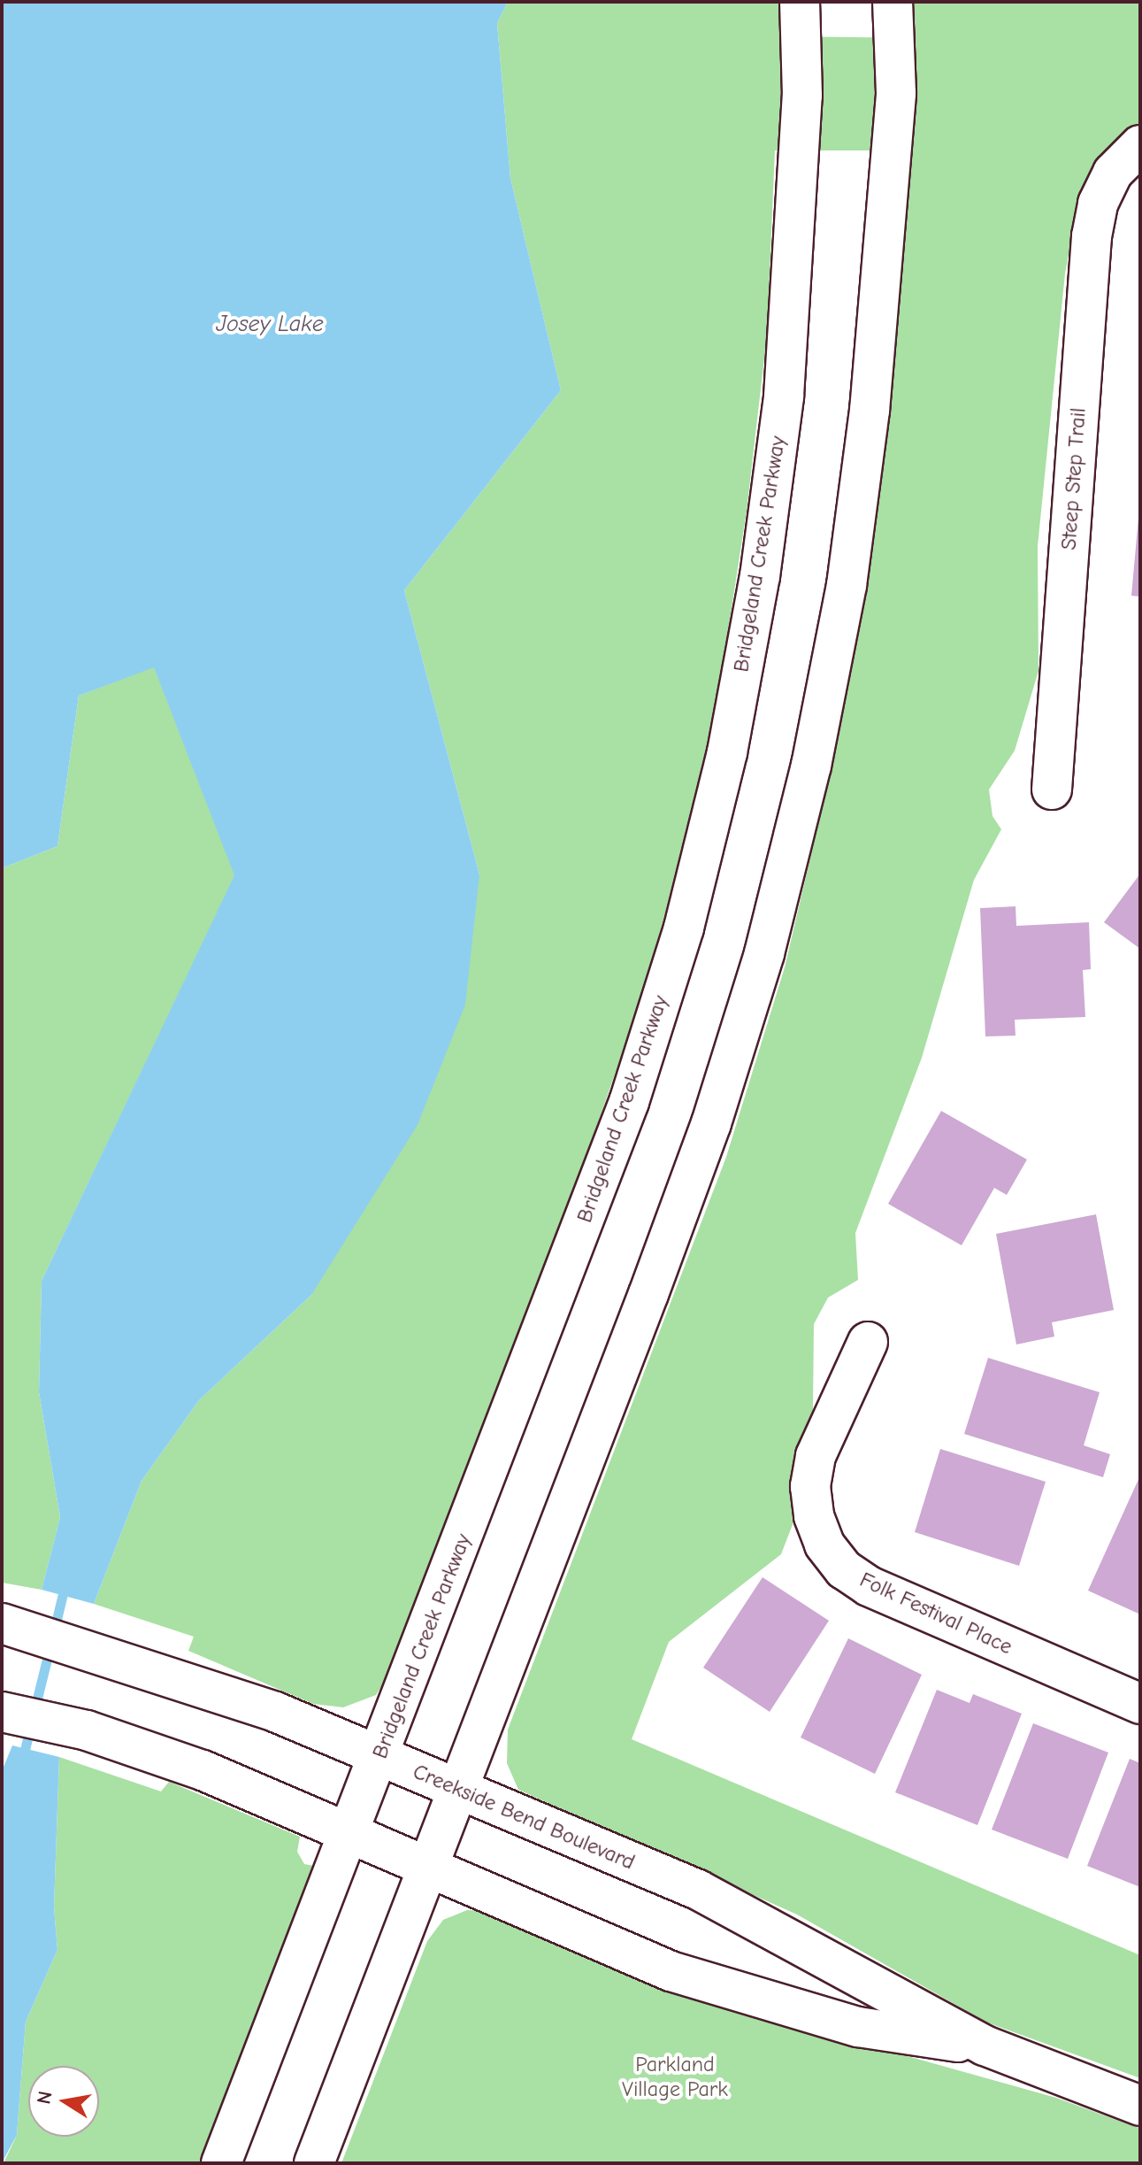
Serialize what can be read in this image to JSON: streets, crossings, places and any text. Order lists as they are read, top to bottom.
{
  "streets": {
    "main road": [
      "Steep Step Trail",
      "Bridgeland Creek Parkway",
      "Folk Festival Place",
      "Creekside Bend Boulevard"
    ]
  },
  "crossings": [
    ["Bridgeland Creek Parkway", "Creekside Bend Boulevard"]
  ],
  "water": ["Josey Lake"],
  "parks": ["Parkland Village Park"],
  "north": "left"
}
